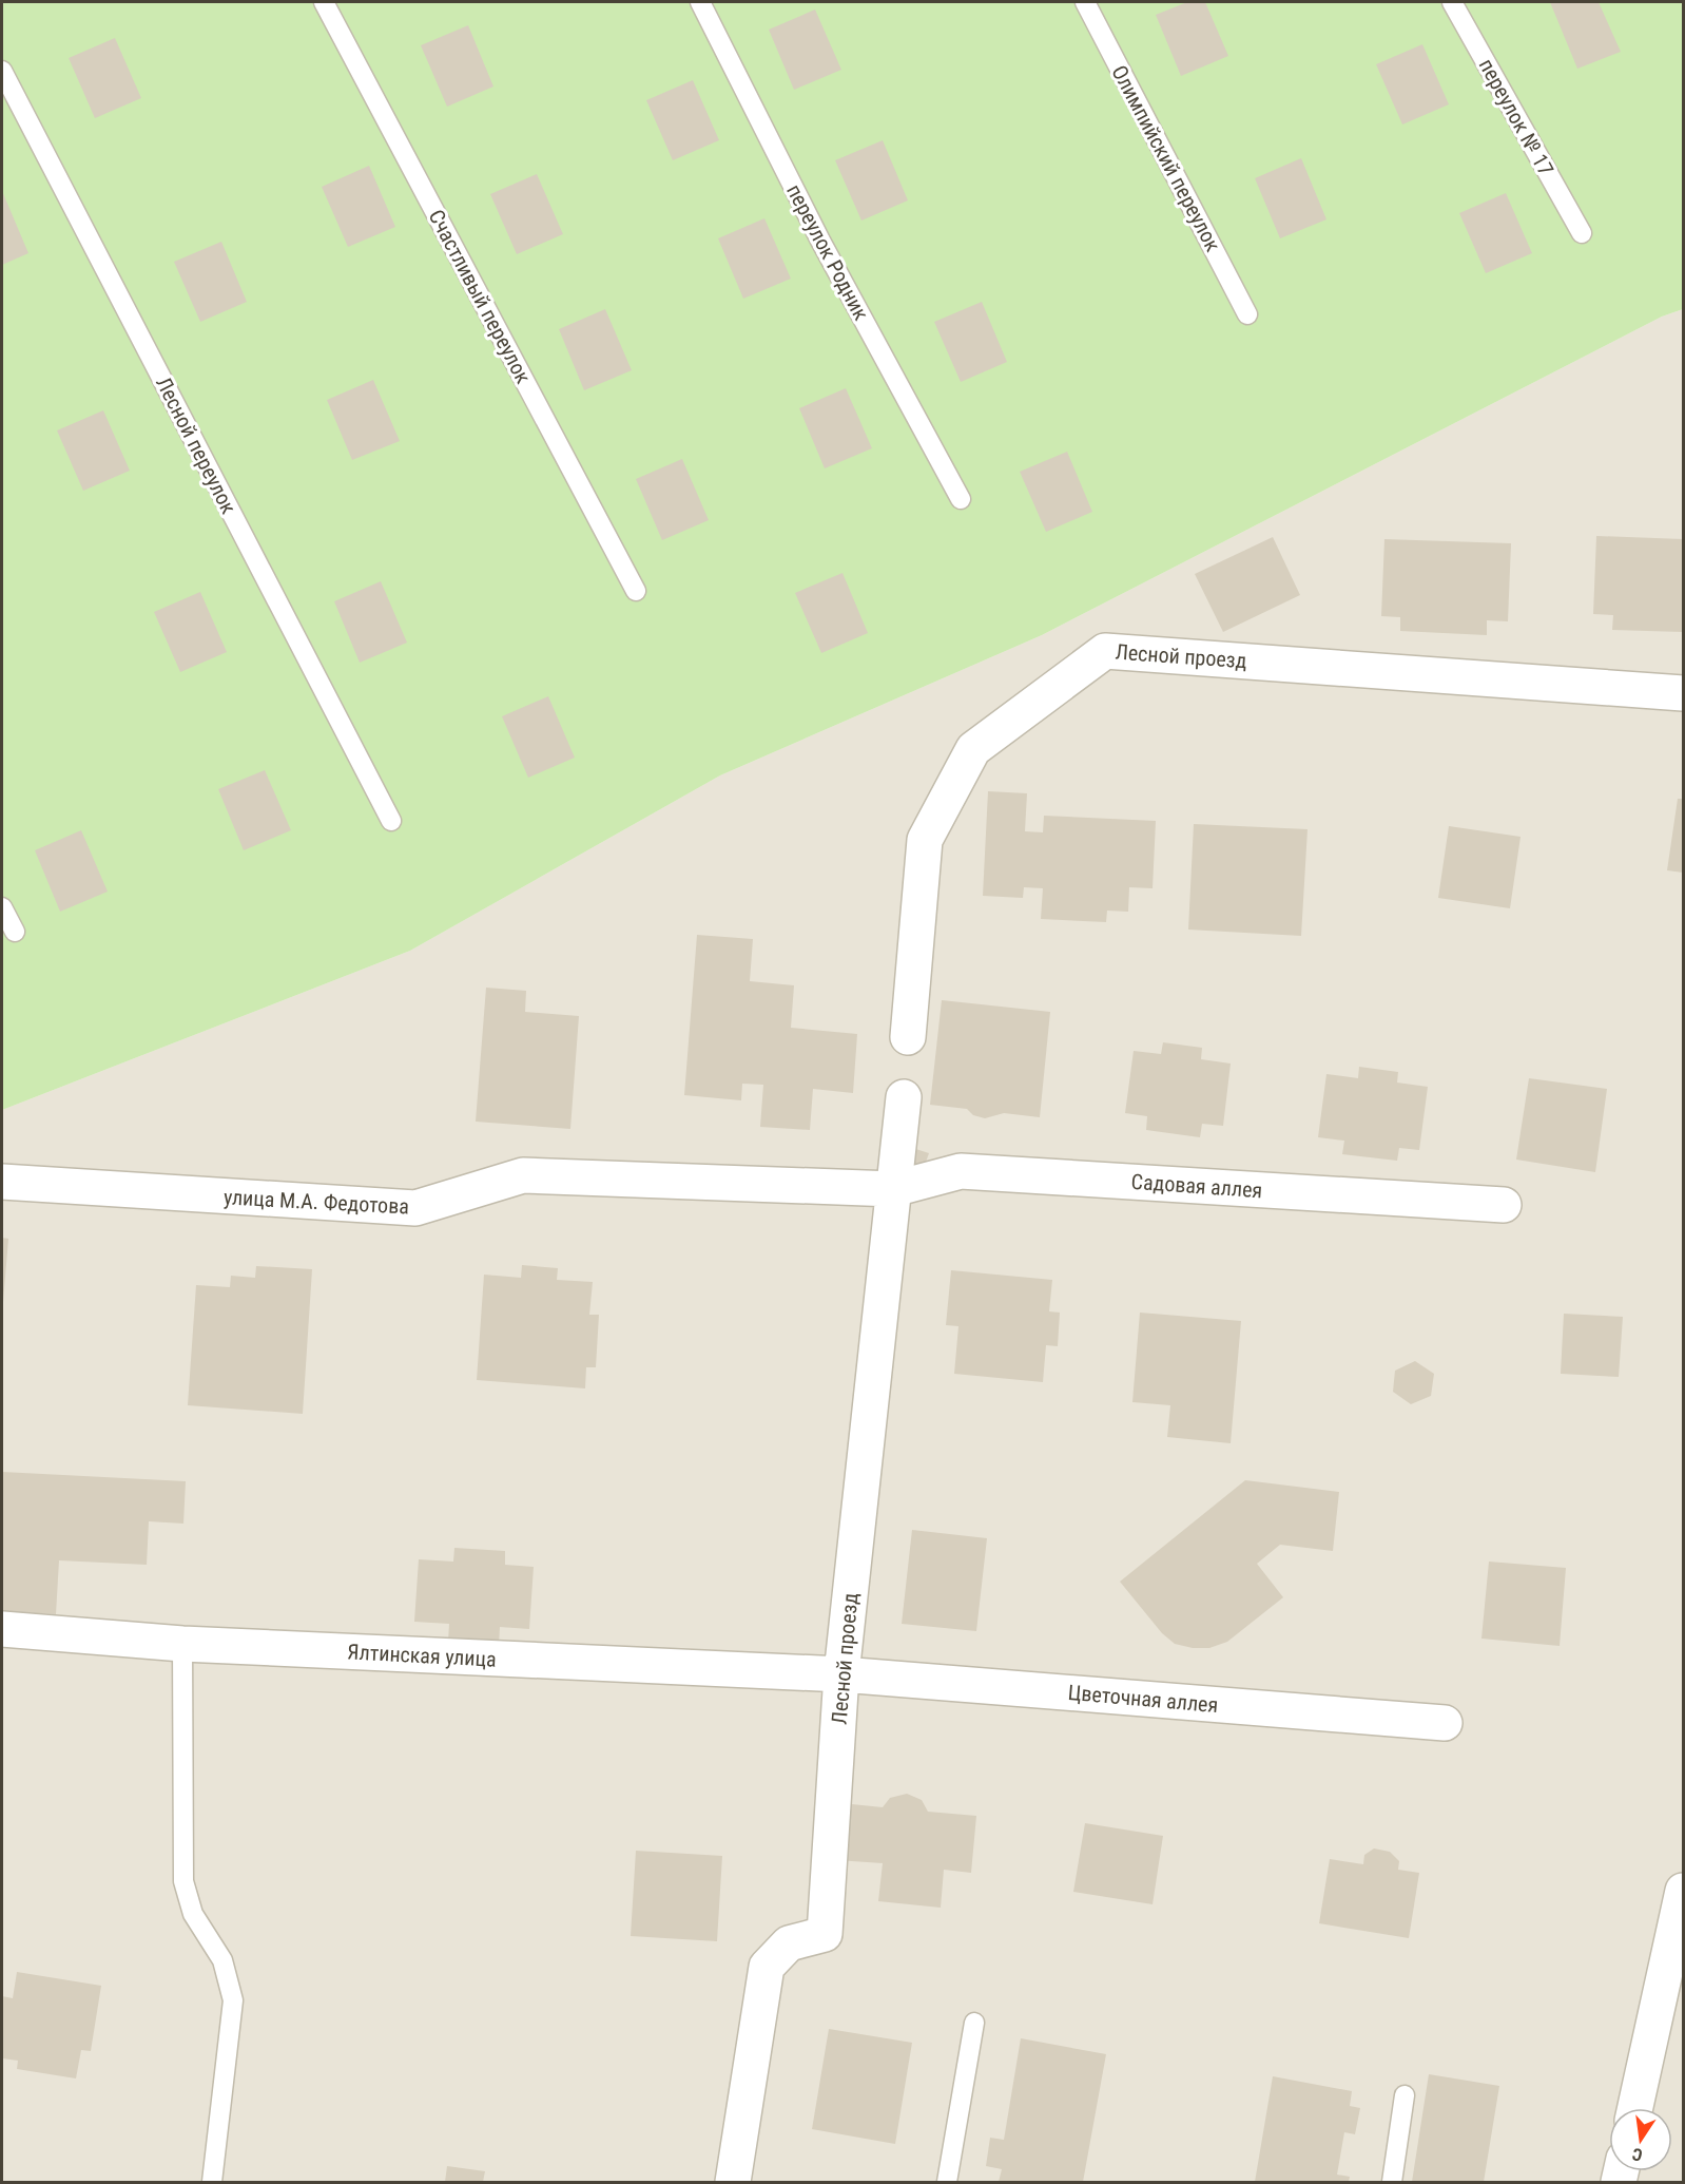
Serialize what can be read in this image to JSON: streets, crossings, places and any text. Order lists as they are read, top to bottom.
{
  "streets": {
    "street": [
      "Лесной проезд",
      "Садовая аллея",
      "улица М.А. Федотова",
      "Ялтинская улица",
      "Цветочная аллея"
    ],
    "lane": [
      "переулок № 17",
      "Олимпийский переулок",
      "переулок Родник",
      "Счастливый переулок",
      "Лесной переулок"
    ]
  },
  "crossings": [
    ["Лесной проезд", "Садовая аллея"],
    ["Лесной проезд", "улица М.А. Федотова"],
    ["Лесной проезд", "Ялтинская улица"],
    ["Лесной проезд", "Цветочная аллея"],
    ["Садовая аллея", "улица М.А. Федотова"],
    ["Ялтинская улица", "Цветочная аллея"]
  ],
  "north": "bottom"
}
